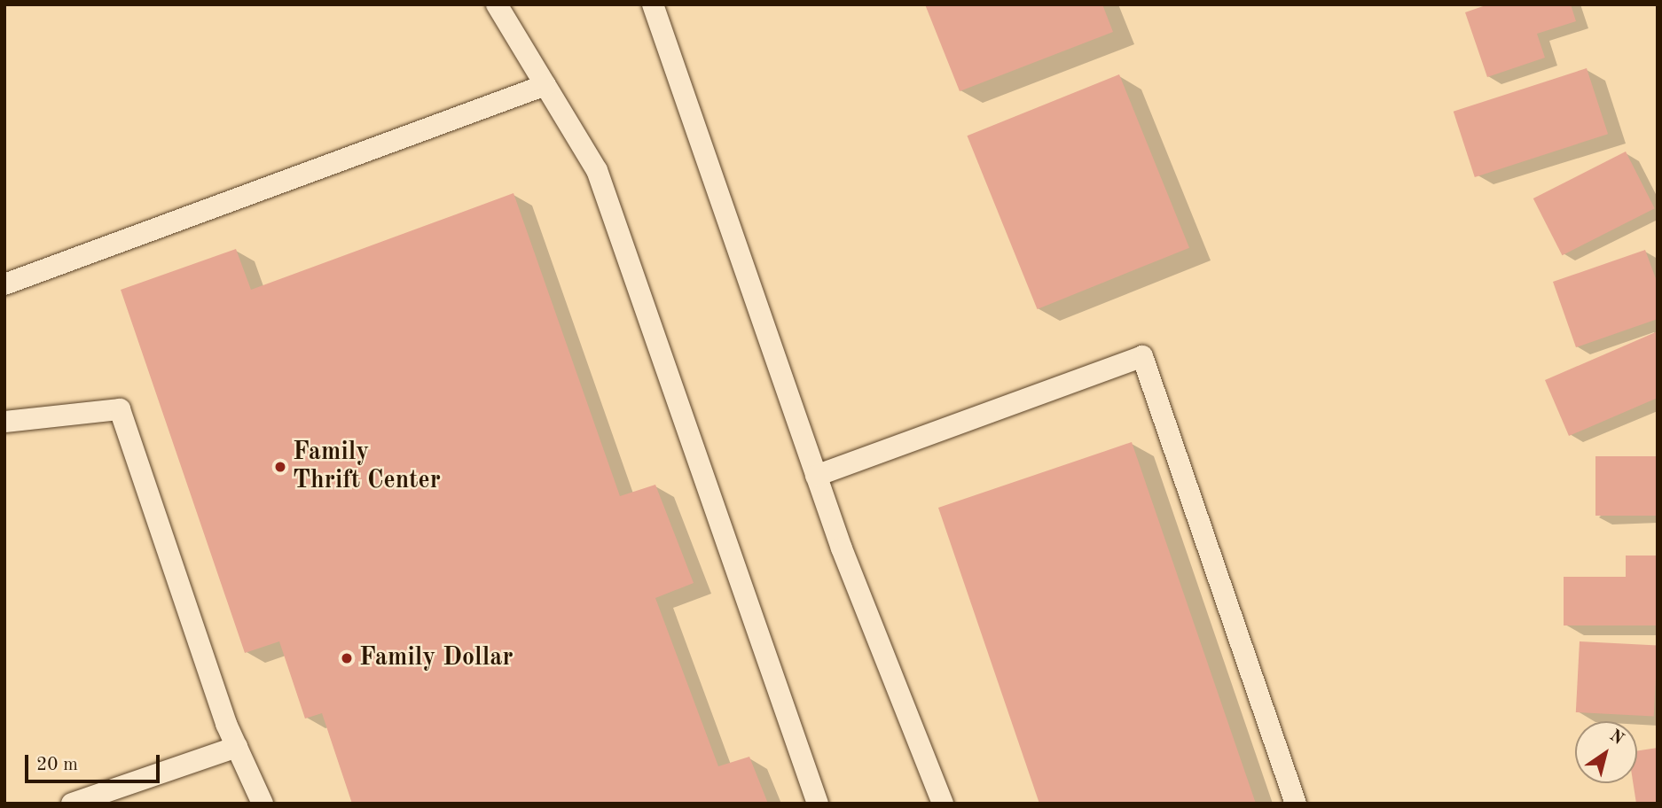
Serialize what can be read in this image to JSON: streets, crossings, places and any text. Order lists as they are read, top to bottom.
{
  "places": ["Family Thrift Center", "Family Dollar"],
  "scale_bar": "20 m",
  "north": "top right"
}
